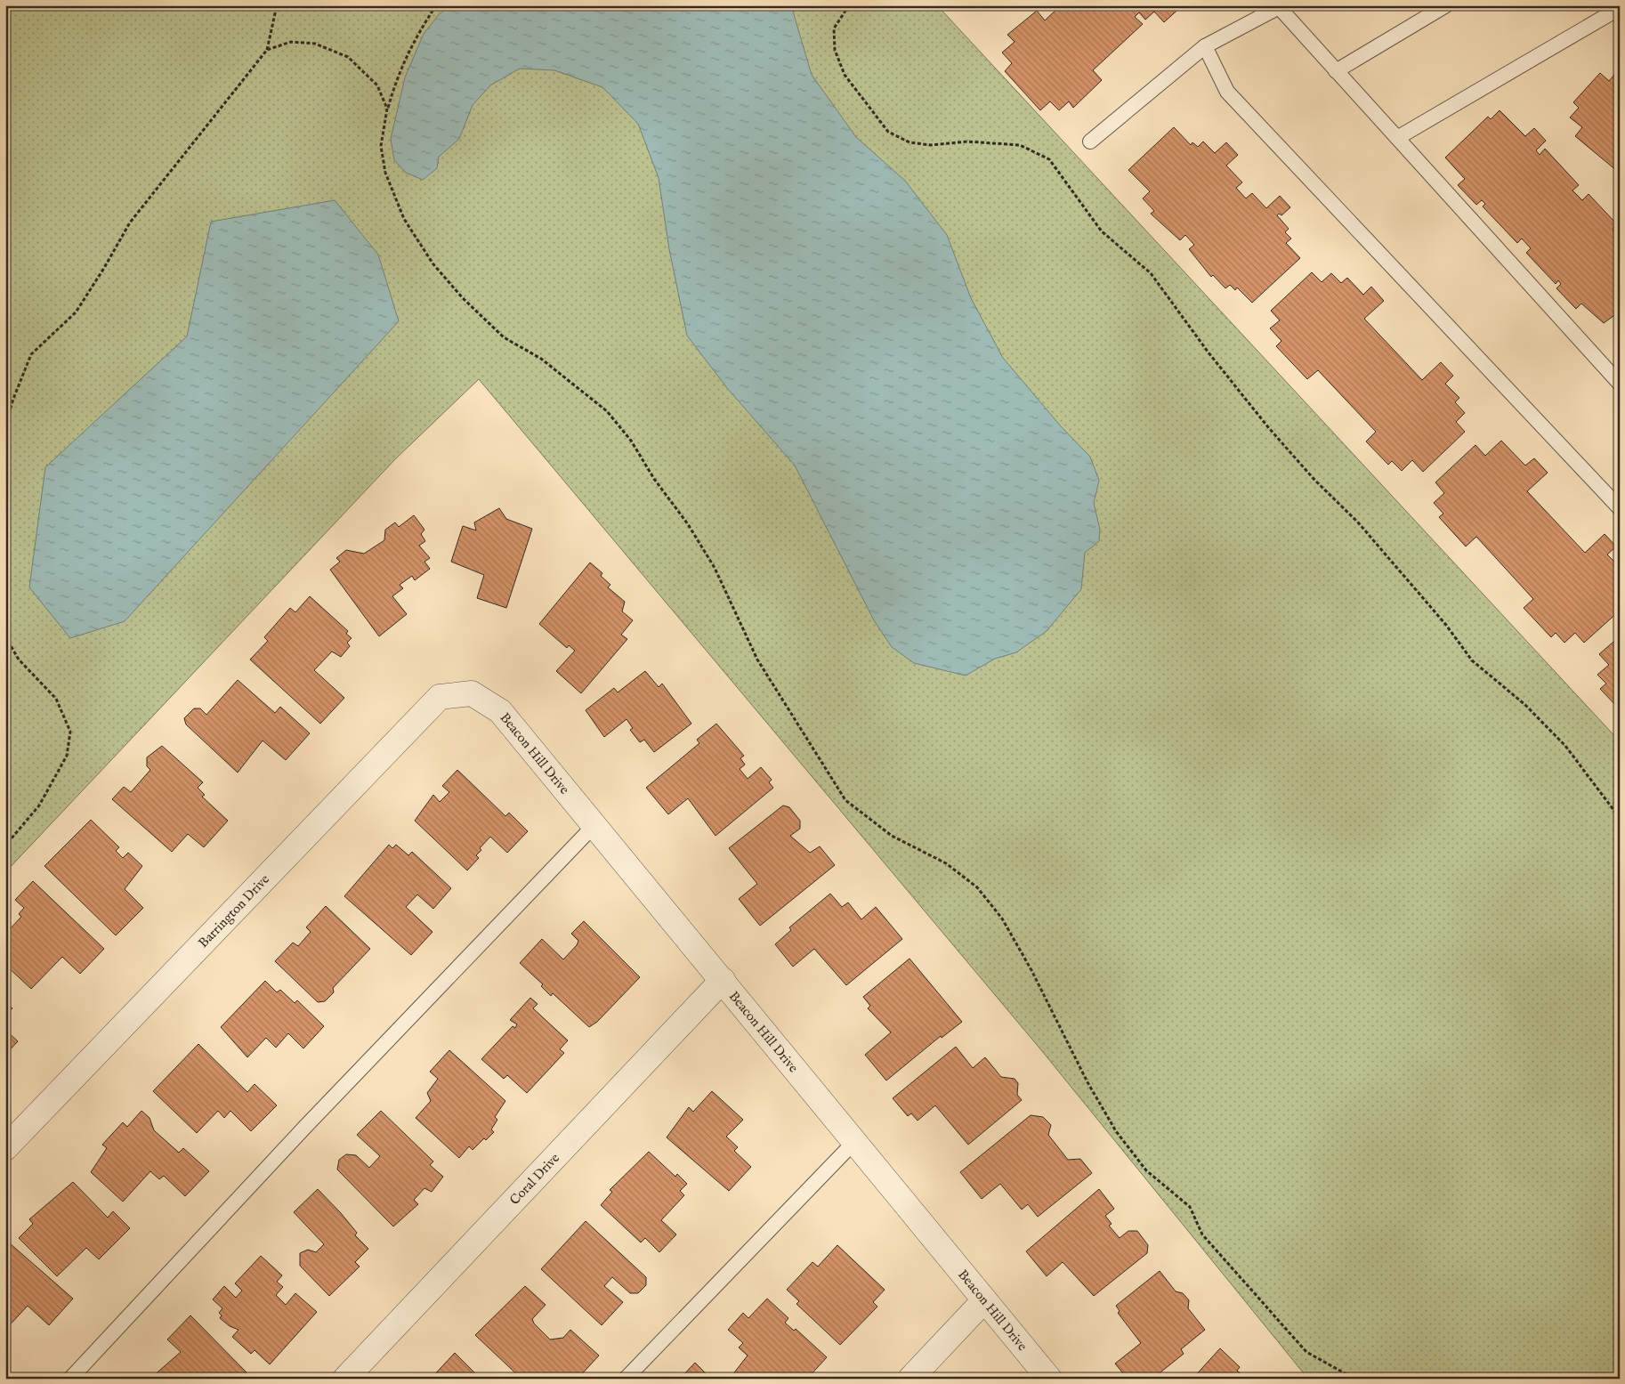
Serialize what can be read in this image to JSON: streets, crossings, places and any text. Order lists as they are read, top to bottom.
{
  "streets": {
    "street": ["Beacon Hill Drive", "Barrington Drive", "Coral Drive"]
  },
  "crossings": [
    ["Beacon Hill Drive", "Barrington Drive"],
    ["Beacon Hill Drive", "Coral Drive"]
  ]
}
